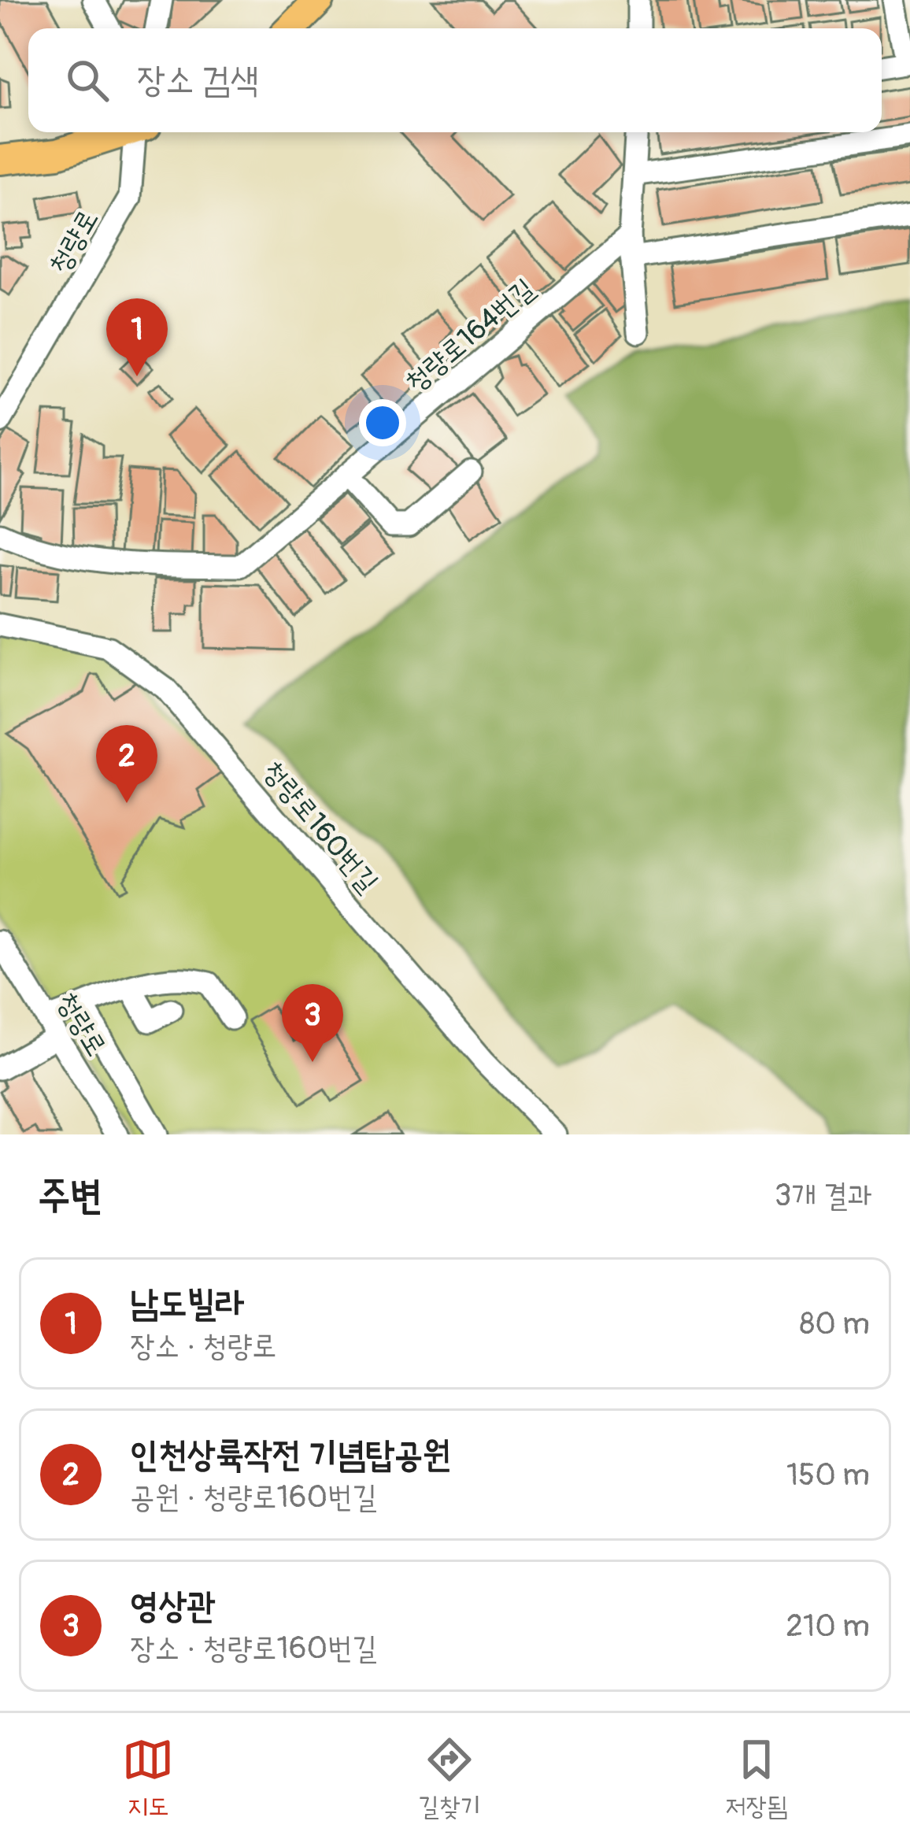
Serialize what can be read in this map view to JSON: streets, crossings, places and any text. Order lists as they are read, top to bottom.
{
  "streets": {
    "street": ["청량로", "청량로164번길", "청량로160번길"]
  },
  "page": {
    "search": "장소 검색",
    "pins": ["1", "2", "3"],
    "heading": ["주변", "3개 결과"],
    "list": [
      {
        "mark": "1",
        "name": "남도빌라",
        "note": "장소 · 청량로",
        "value": "80 m"
      },
      {
        "mark": "2",
        "name": "인천상륙작전 기념탑공원",
        "note": "공원 · 청량로160번길",
        "value": "150 m"
      },
      {
        "mark": "3",
        "name": "영상관",
        "note": "장소 · 청량로160번길",
        "value": "210 m"
      }
    ],
    "nav": ["지도", "길찾기", "저장됨"]
  }
}
